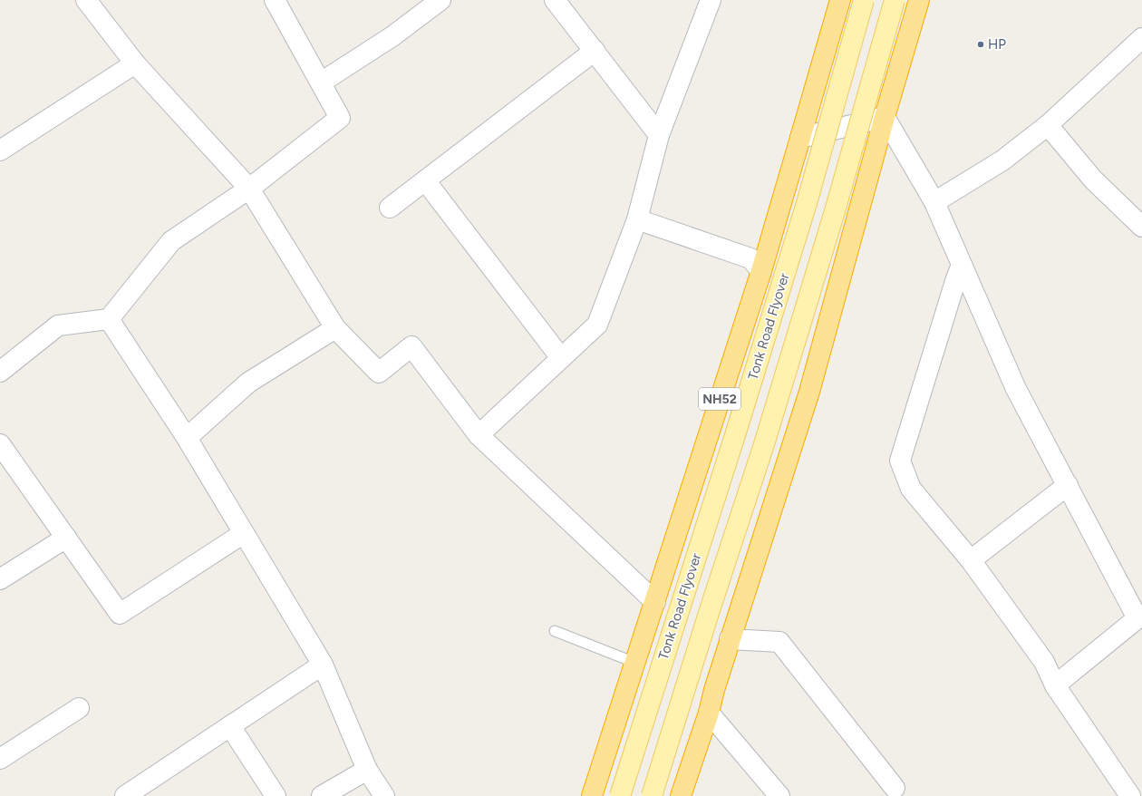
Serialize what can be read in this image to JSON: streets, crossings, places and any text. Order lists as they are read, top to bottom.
{
  "streets": {
    "highway": ["NH52"],
    "main road": ["Tonk Road Flyover"]
  },
  "places": ["HP"]
}
